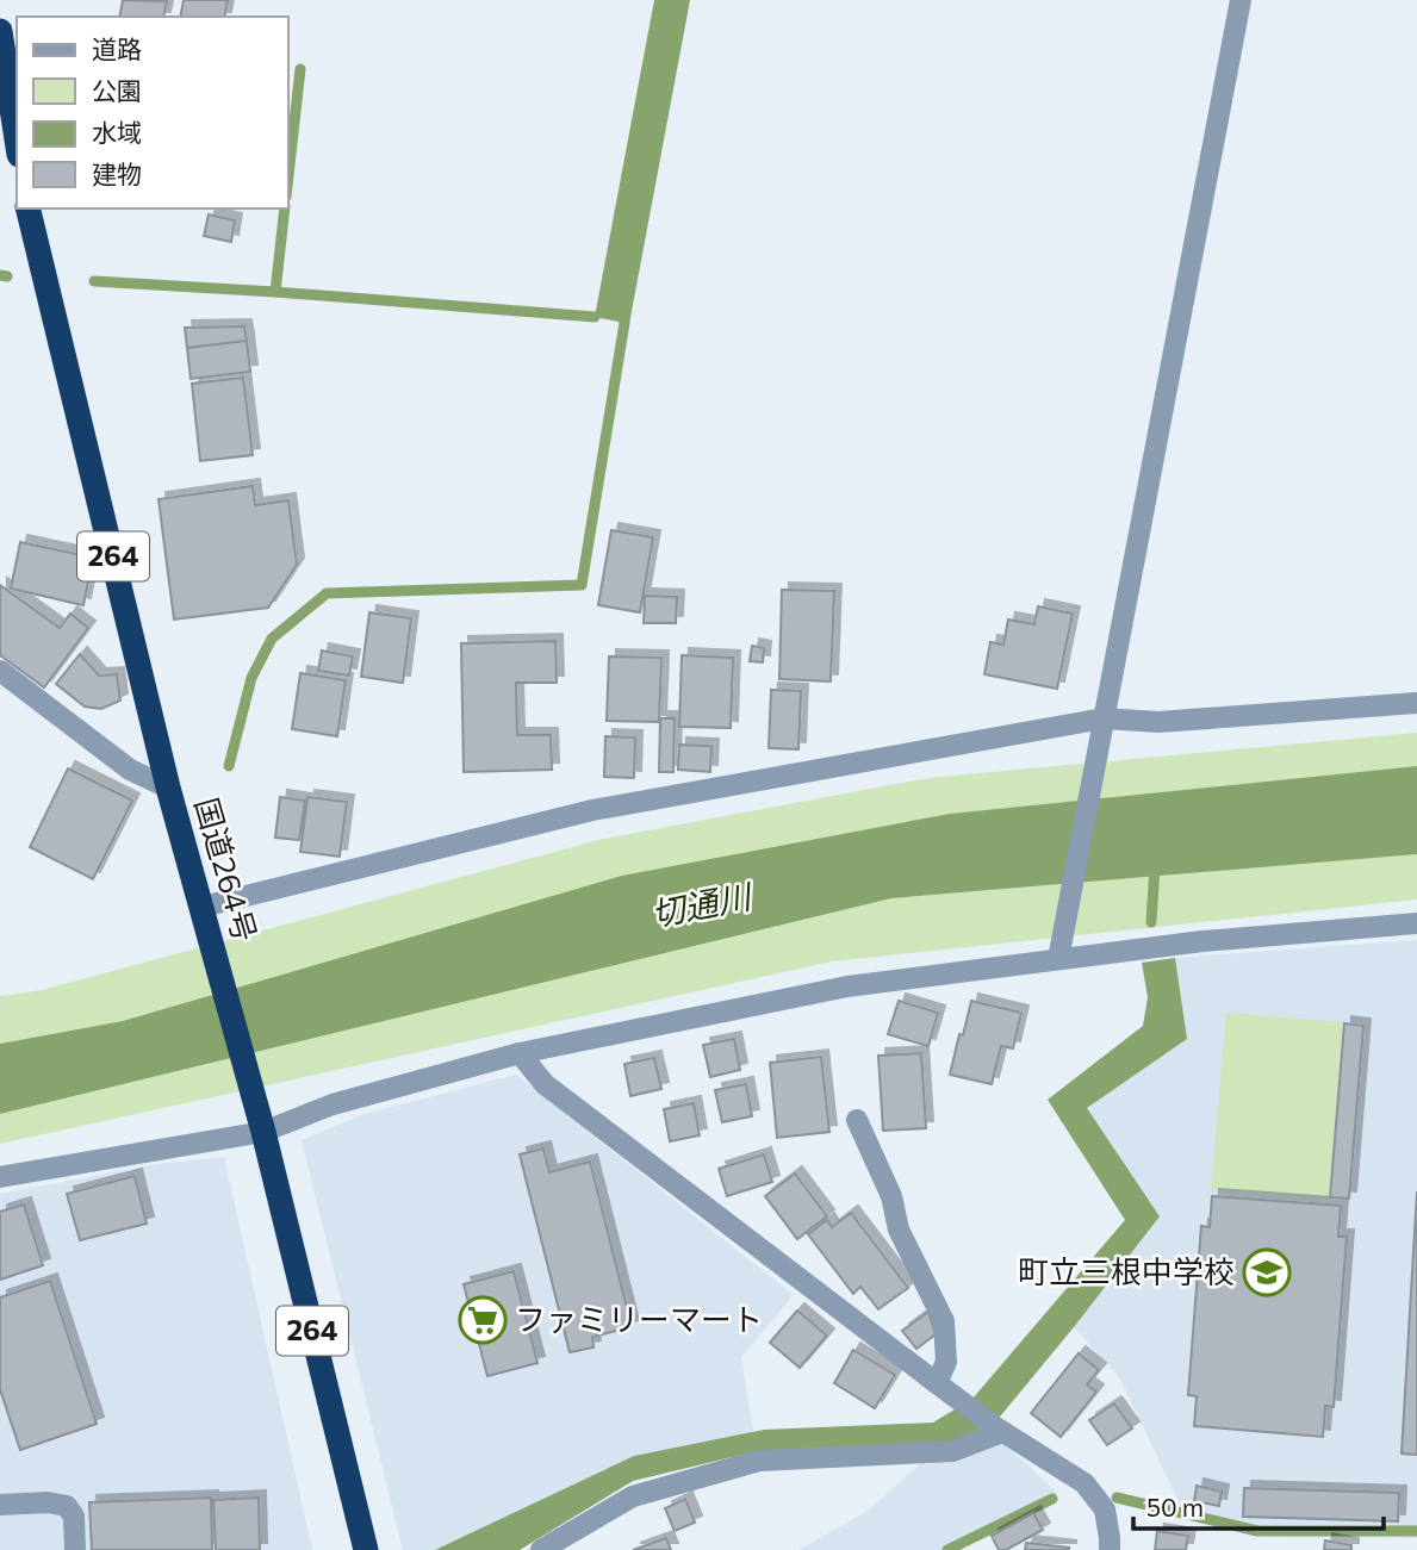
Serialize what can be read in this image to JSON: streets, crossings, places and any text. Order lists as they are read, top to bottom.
{
  "streets": {
    "highway": ["264", "国道264号"]
  },
  "water": ["切通川"],
  "places": {
    "school or university": ["町立三根中学校"],
    "supermarket": ["ファミリーマート"]
  },
  "legend": [
    "道路",
    "公園",
    "水域",
    "建物"
  ],
  "scale_bar": "50 m"
}
